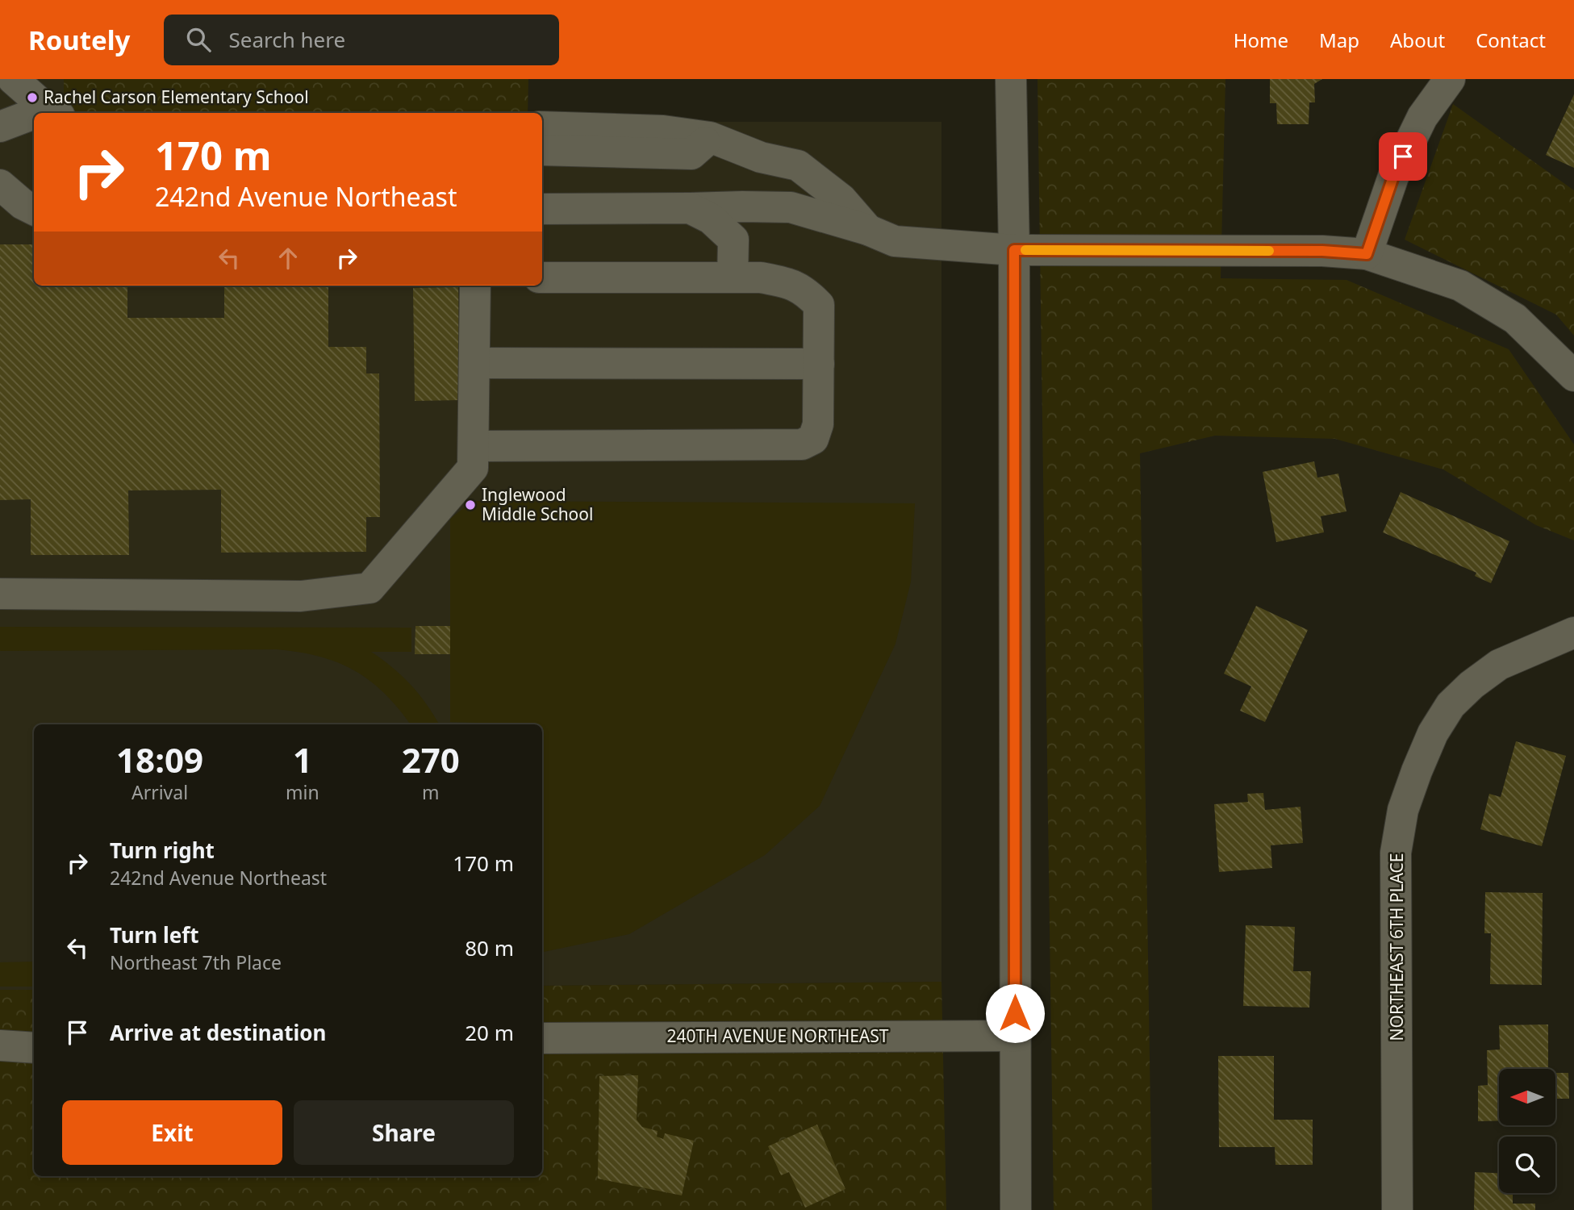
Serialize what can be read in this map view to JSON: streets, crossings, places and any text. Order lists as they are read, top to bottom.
{
  "streets": {
    "street": ["NORTHEAST 6TH PLACE", "240TH AVENUE NORTHEAST"]
  },
  "places": ["Rachel Carson Elementary School", "Inglewood Middle School"],
  "north": "left",
  "page": {
    "header": "Routely",
    "search": "Search here",
    "nav": [
      "Home",
      "Map",
      "About",
      "Contact"
    ],
    "turn": ["170 m", "242nd Avenue Northeast"],
    "eta": [
      "18:09",
      "Arrival",
      "1",
      "min",
      "270",
      "m"
    ],
    "list": [
      {
        "name": "Turn right",
        "note": "242nd Avenue Northeast",
        "value": "170 m"
      },
      {
        "name": "Turn left",
        "note": "Northeast 7th Place",
        "value": "80 m"
      },
      {
        "name": "Arrive at destination",
        "value": "20 m"
      }
    ],
    "buttons": ["Exit", "Share"]
  }
}
